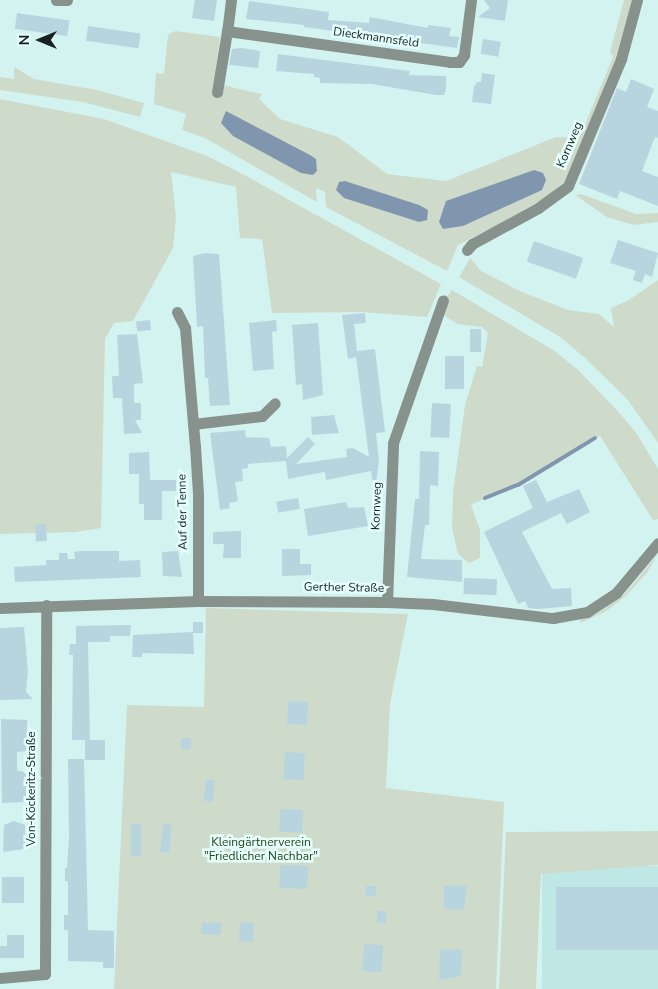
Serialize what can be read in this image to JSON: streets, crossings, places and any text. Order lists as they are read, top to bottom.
{
  "streets": {
    "street": [
      "Dieckmannsfeld",
      "Kornweg",
      "Auf der Tenne",
      "Gerther Straße",
      "Von-Köckeritz-Straße"
    ]
  },
  "crossings": [
    ["Kornweg", "Gerther Straße"],
    ["Auf der Tenne", "Gerther Straße"],
    ["Gerther Straße", "Von-Köckeritz-Straße"]
  ],
  "parks": ["Kleingärtnerverein \"Friedlicher Nachbar\""],
  "north": "left"
}
